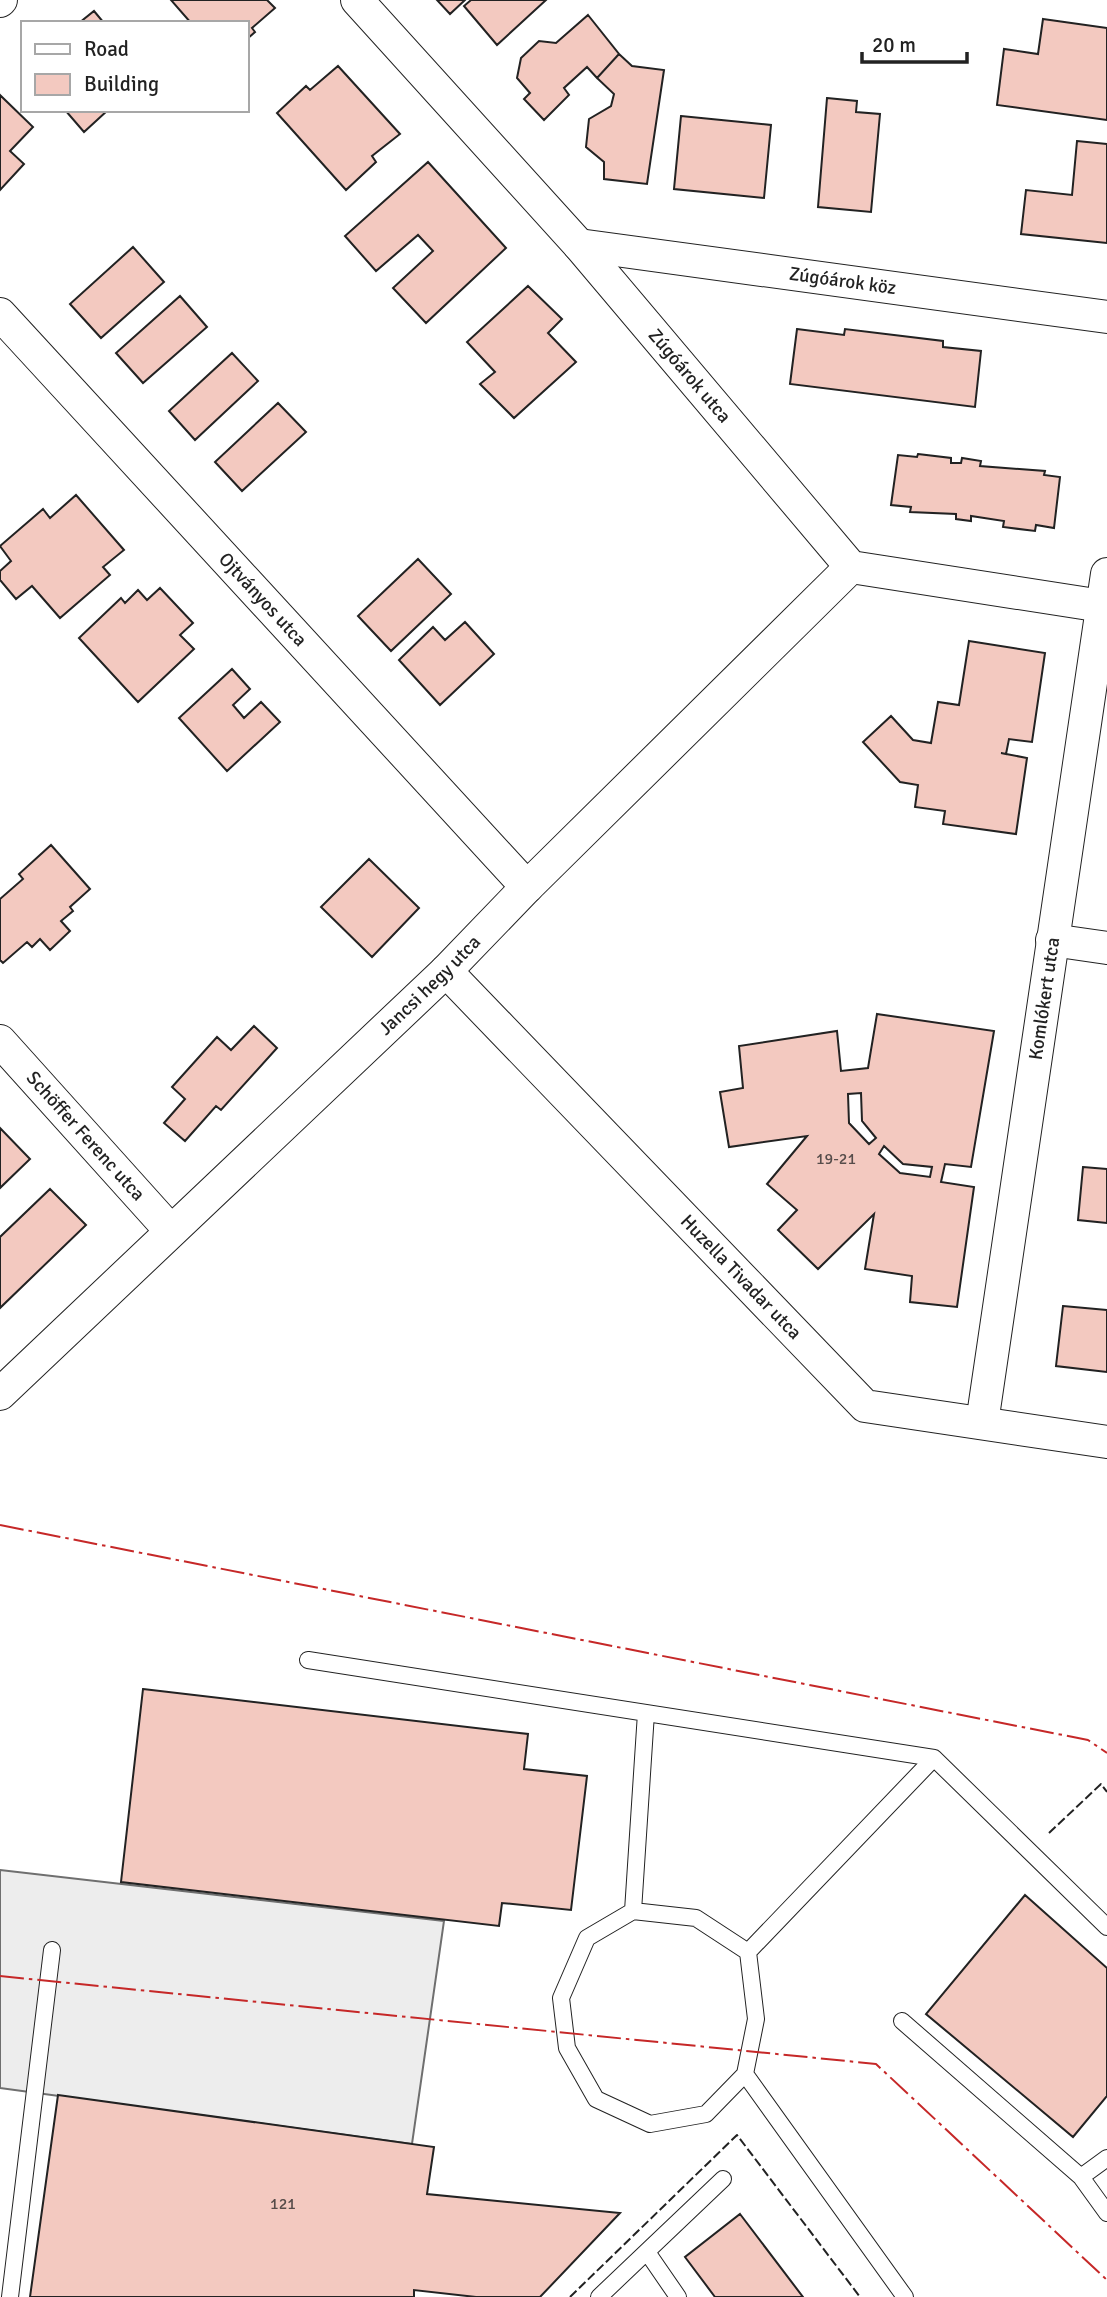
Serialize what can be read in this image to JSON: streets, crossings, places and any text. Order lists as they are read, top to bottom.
{
  "streets": {
    "street": [
      "Zúgóárok köz",
      "Zúgóárok utca",
      "Ojtványos utca",
      "Jancsi hegy utca",
      "Komlókert utca",
      "Schöffer Ferenc utca",
      "Huzella Tivadar utca"
    ]
  },
  "crossings": [
    ["Zúgóárok köz", "Zúgóárok utca"],
    ["Zúgóárok utca", "Jancsi hegy utca"],
    ["Ojtványos utca", "Jancsi hegy utca"],
    ["Jancsi hegy utca", "Schöffer Ferenc utca"],
    ["Jancsi hegy utca", "Huzella Tivadar utca"],
    ["Komlókert utca", "Huzella Tivadar utca"]
  ],
  "house_numbers": ["19-21", "121"],
  "legend": ["Road", "Building"],
  "scale_bar": "20 m"
}
